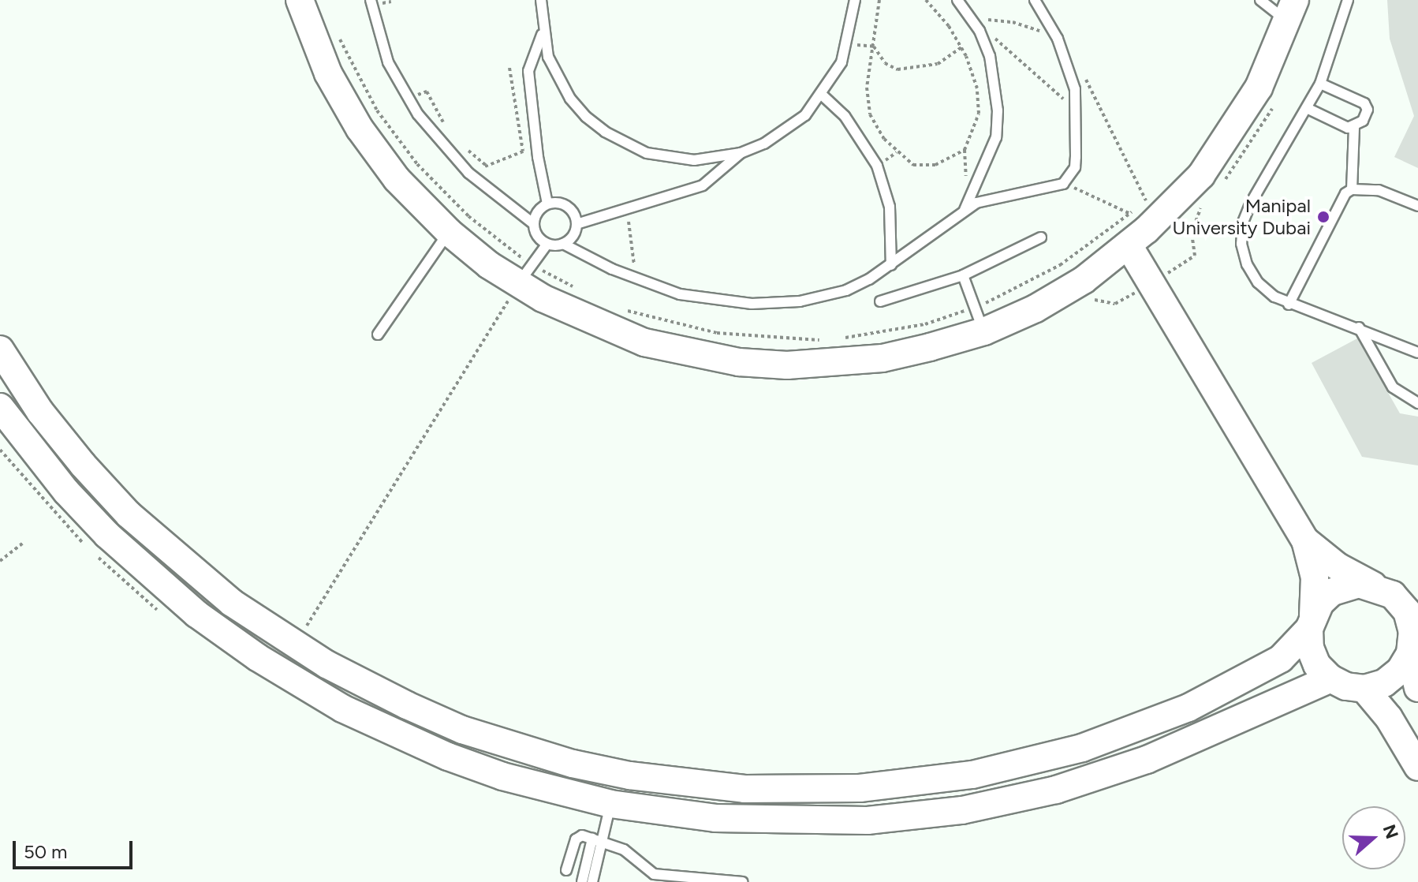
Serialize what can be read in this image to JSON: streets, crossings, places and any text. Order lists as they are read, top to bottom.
{
  "places": ["Manipal University Dubai"],
  "scale_bar": "50 m",
  "north": "right"
}
